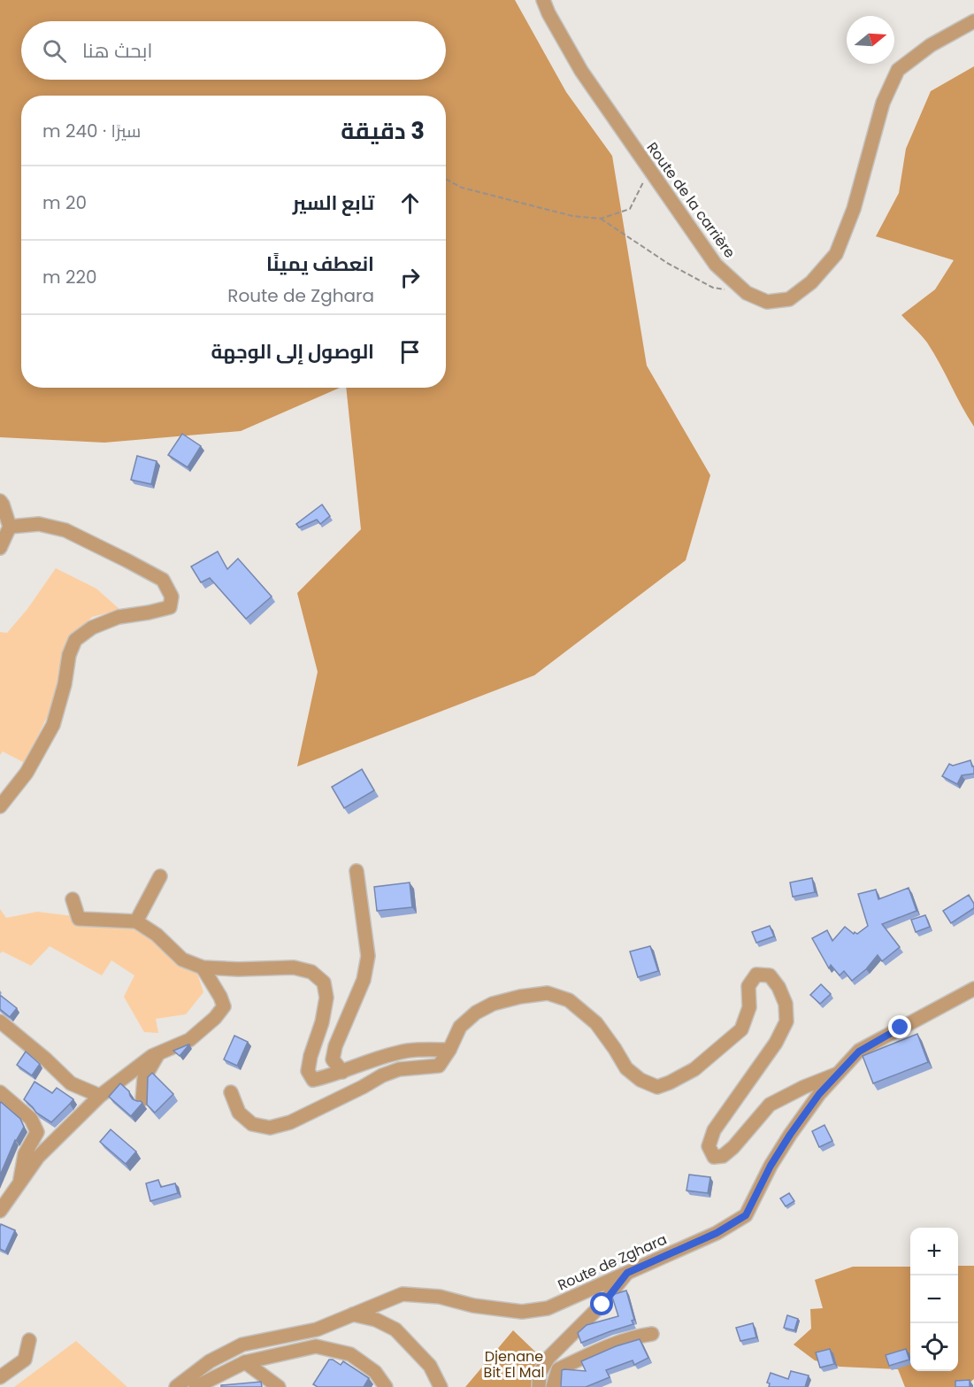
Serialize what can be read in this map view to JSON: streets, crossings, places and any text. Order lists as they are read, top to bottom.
{
  "streets": {
    "street": ["Route de la carrière", "Route de Zghara"]
  },
  "parks": ["Djenane Bit El Mal"],
  "north": "right",
  "page": {
    "search": "ابحث هنا",
    "heading": ["3 دقيقة", "سيرًا · 240 m"],
    "list": [
      ["تابع السير", "20 m"],
      ["انعطف يمينًا", "Route de Zghara", "220 m"],
      "الوصول إلى الوجهة"
    ],
    "map_buttons": ["+", "−"]
  }
}
